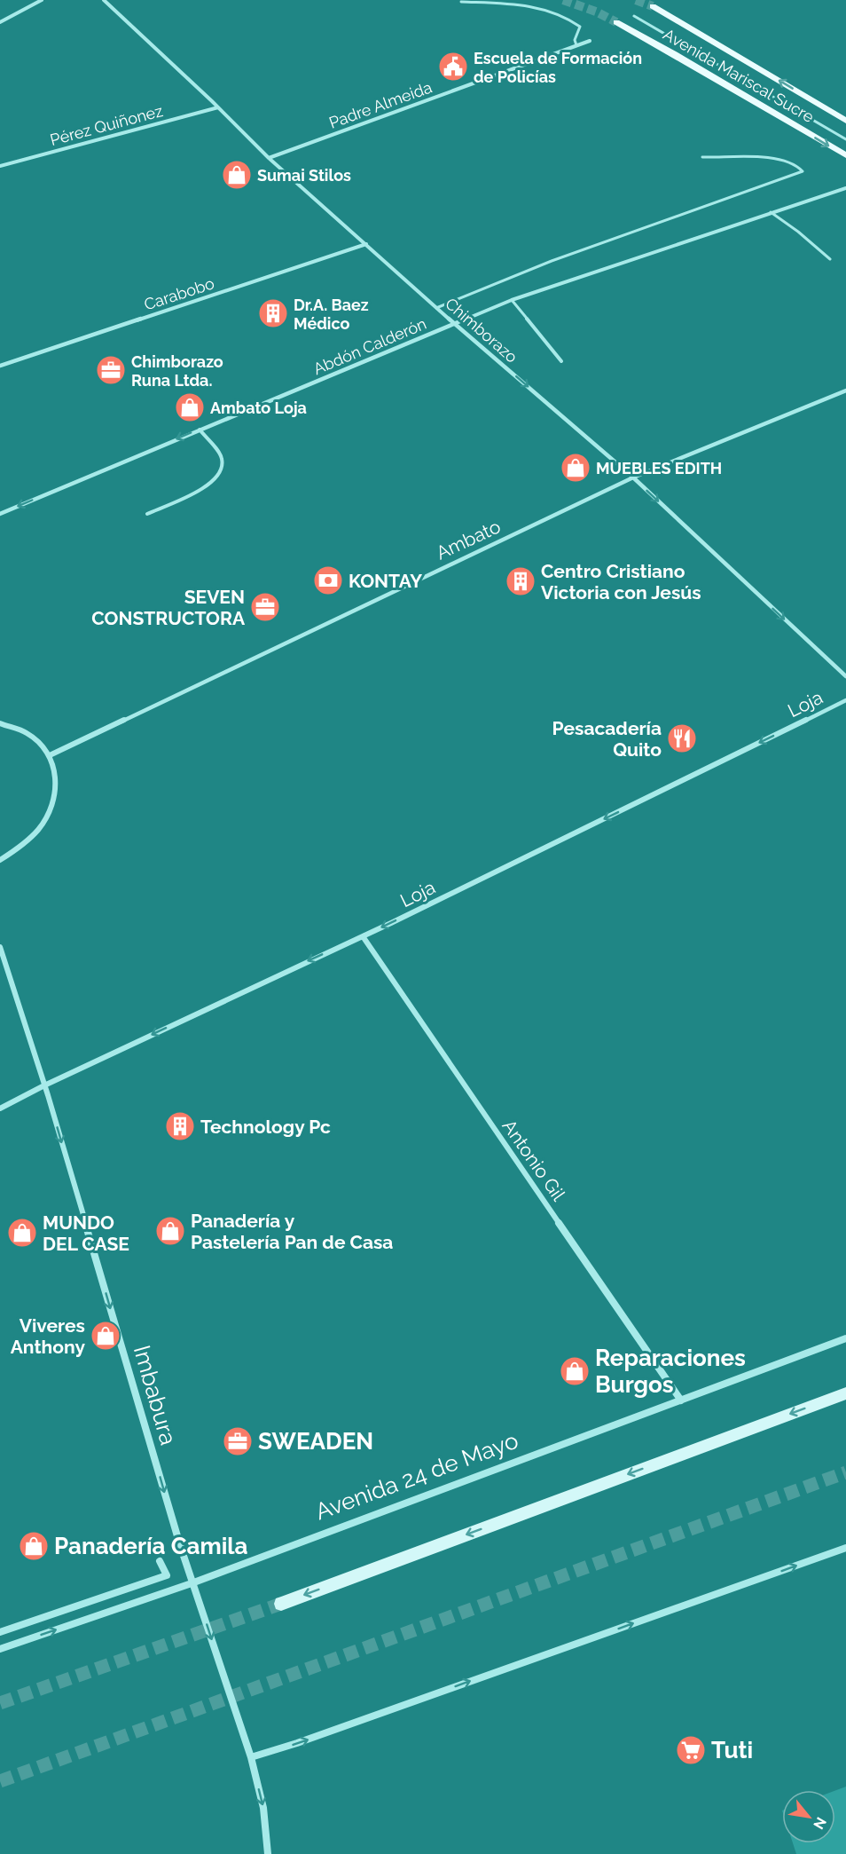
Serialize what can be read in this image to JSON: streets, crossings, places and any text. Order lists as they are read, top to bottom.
{
  "streets": {
    "main road": ["Avenida Mariscal Sucre"],
    "street": [
      "Padre Almeida",
      "Pérez Quiñonez",
      "Carabobo",
      "Chimborazo",
      "Abdón Calderón",
      "Ambato",
      "Loja",
      "Antonio Gil",
      "Imbabura",
      "Avenida 24 de Mayo"
    ]
  },
  "crossings": [
    ["Padre Almeida", "Chimborazo"],
    ["Pérez Quiñonez", "Chimborazo"],
    ["Carabobo", "Chimborazo"],
    ["Chimborazo", "Abdón Calderón"],
    ["Chimborazo", "Ambato"],
    ["Loja", "Antonio Gil"],
    ["Loja", "Imbabura"],
    ["Antonio Gil", "Avenida 24 de Mayo"],
    ["Imbabura", "Avenida 24 de Mayo"]
  ],
  "one_way": ["Chimborazo", "Loja", "Imbabura"],
  "places": {
    "public building": ["Escuela de Formación de Policías"],
    "shop": [
      "Sumai Stilos",
      "Ambato Loja",
      "MUEBLES EDITH",
      "Panadería y Pastelería Pan de Casa",
      "MUNDO DEL CASE",
      "Viveres Anthony",
      "Reparaciones Burgos",
      "Panadería Camila"
    ],
    "building": ["Dr.A. Baez Médico", "Centro Cristiano Victoria con Jesús", "Technology Pc"],
    "office": ["Chimborazo Runa Ltda.", "SEVEN CONSTRUCTORA", "SWEADEN"],
    "bank": ["KONTAY"],
    "restaurant": ["Pesacadería Quito"],
    "supermarket": ["Tuti"]
  },
  "north": "bottom right"
}
